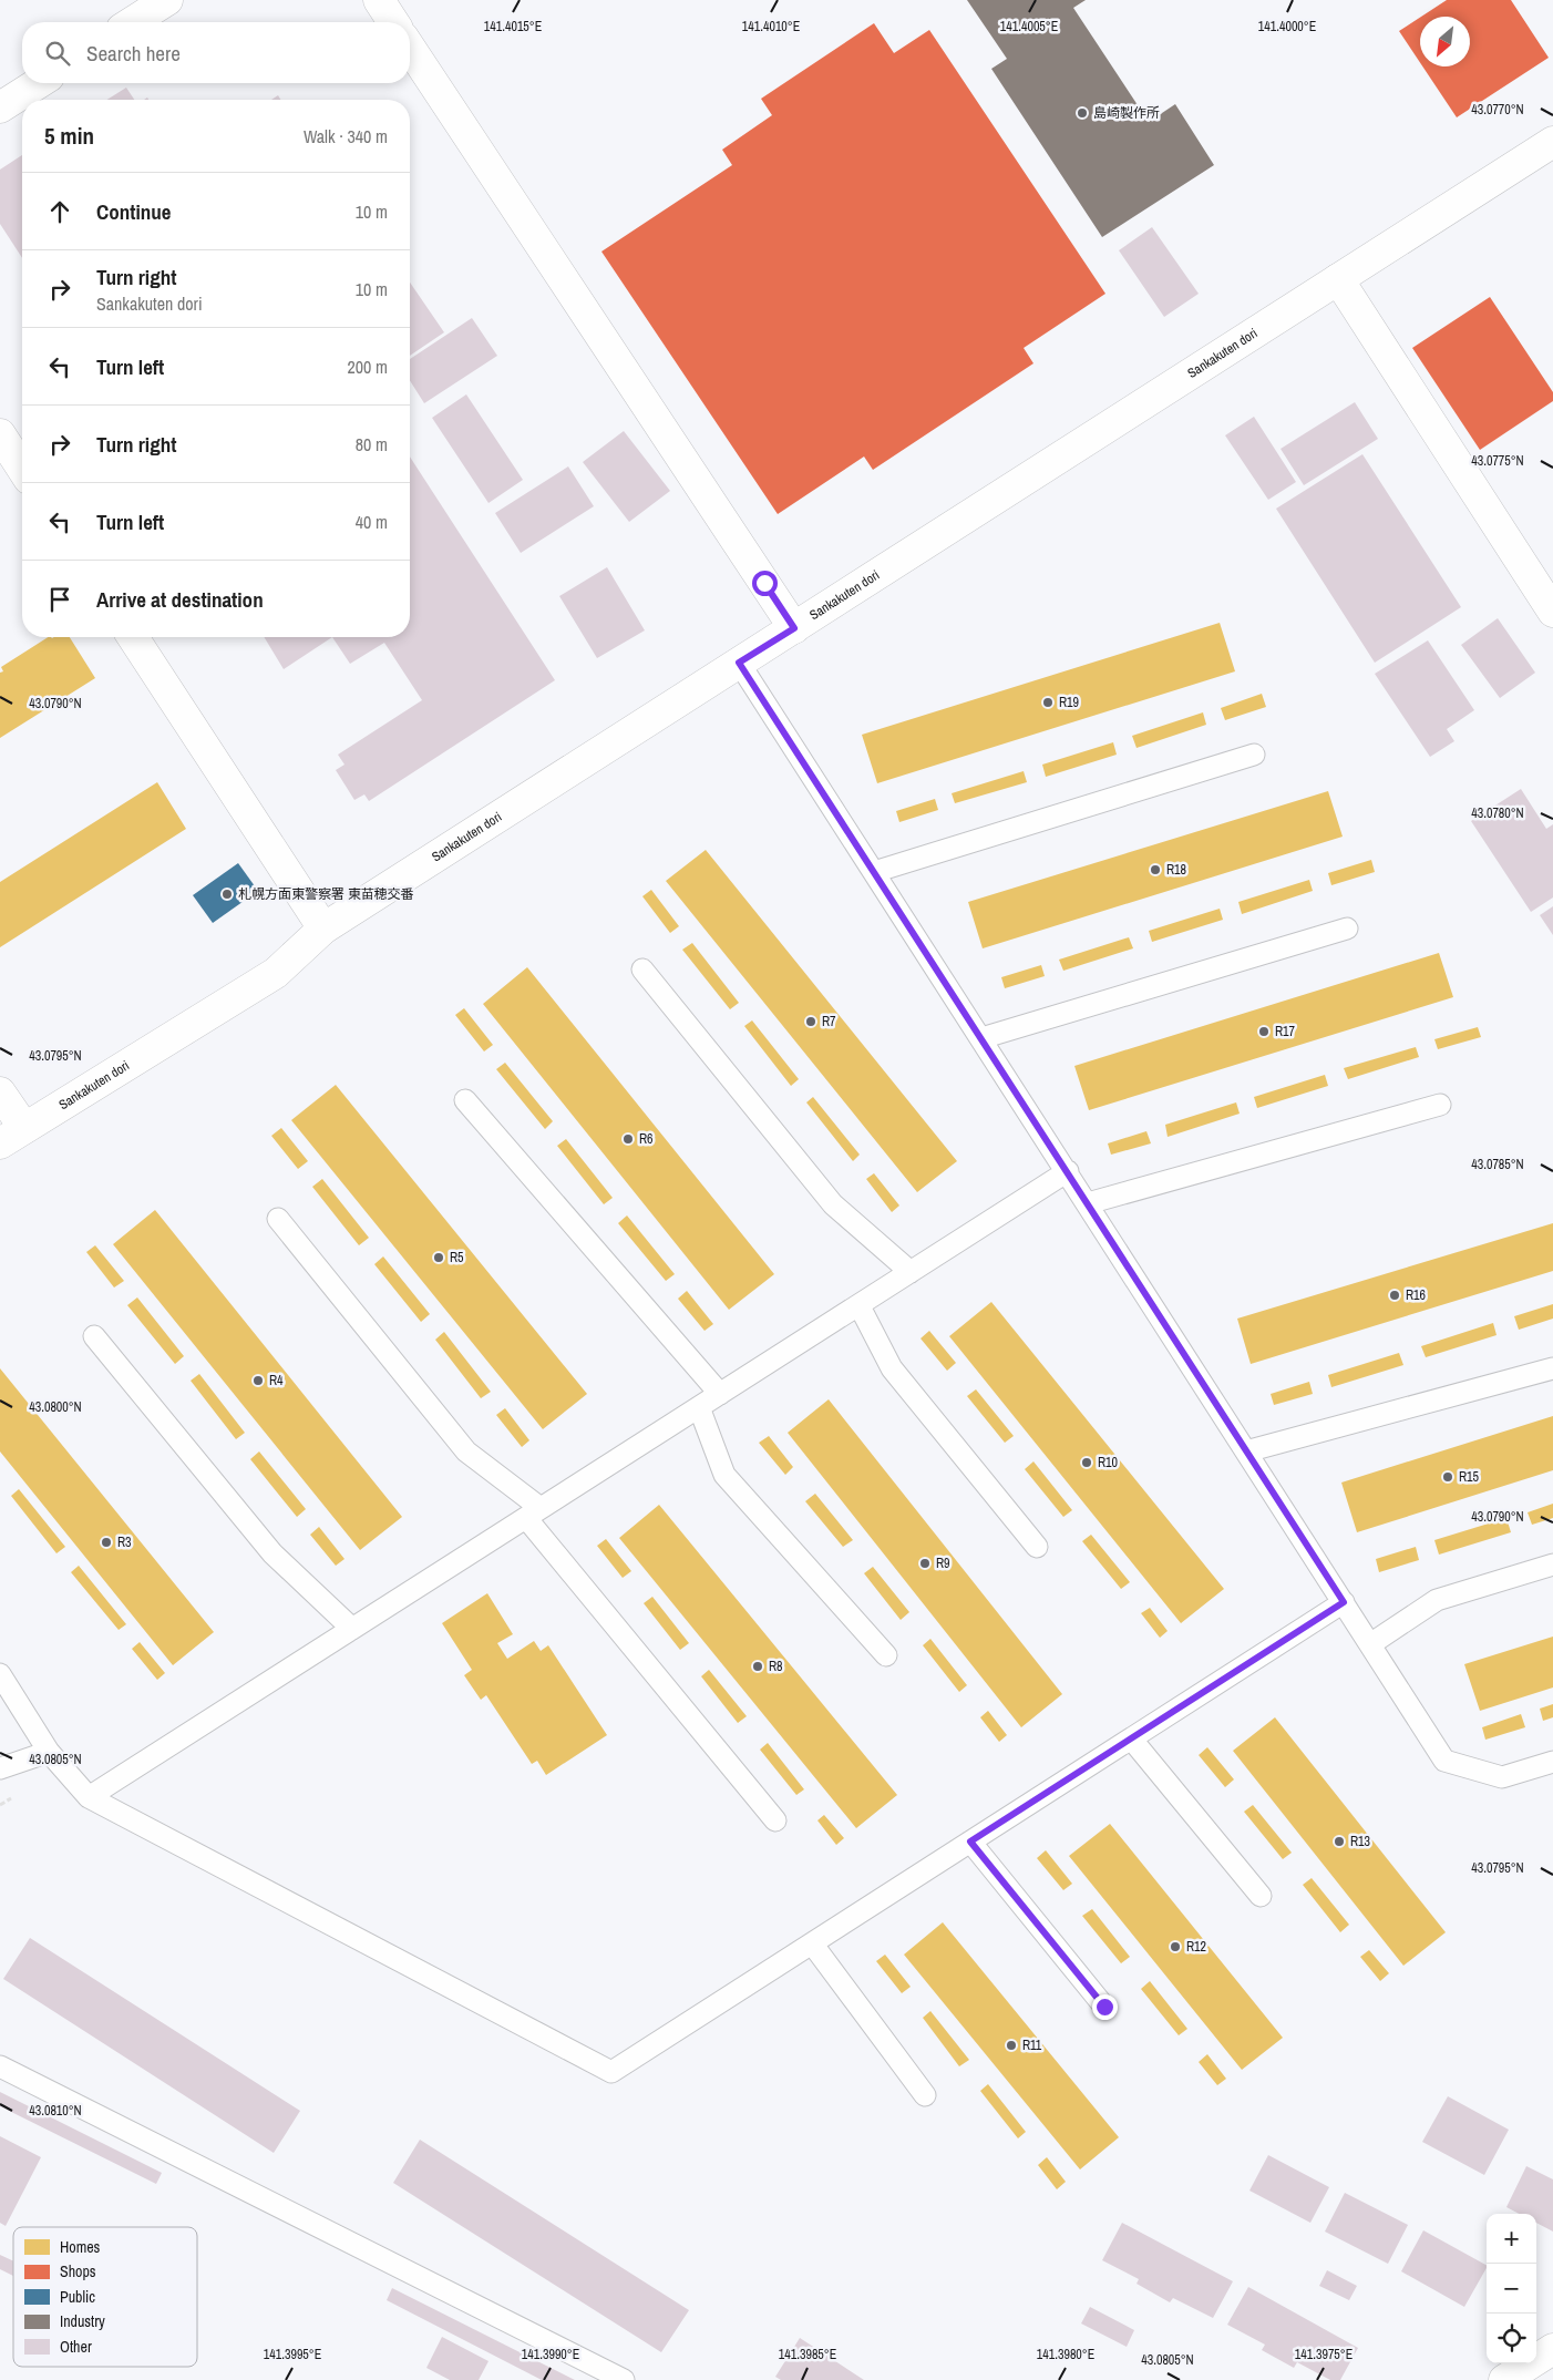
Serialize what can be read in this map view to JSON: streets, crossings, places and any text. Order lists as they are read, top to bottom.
{
  "streets": {
    "street": ["Sankakuten dori"]
  },
  "places": [
    "島崎製作所",
    "R19",
    "R18",
    "札幌方面東警察署 東苗穂交番",
    "R7",
    "R17",
    "R6",
    "R5",
    "R16",
    "R4",
    "R10",
    "R15",
    "R3",
    "R9",
    "R8",
    "R13",
    "R12",
    "R11"
  ],
  "legend": [
    "Homes",
    "Shops",
    "Public",
    "Industry",
    "Other"
  ],
  "north": "bottom left",
  "page": {
    "search": "Search here",
    "heading": ["5 min", "Walk · 340 m"],
    "list": [
      ["Continue", "10 m"],
      ["Turn right", "Sankakuten dori", "10 m"],
      ["Turn left", "200 m"],
      ["Turn right", "80 m"],
      ["Turn left", "40 m"],
      "Arrive at destination"
    ],
    "map_buttons": ["+", "−"]
  },
  "coordinates": [
    "141.4015°E",
    "141.4010°E",
    "141.4005°E",
    "141.4000°E",
    "43.0770°N",
    "43.0775°N",
    "43.0790°N",
    "43.0780°N",
    "43.0795°N",
    "43.0785°N",
    "43.0800°N",
    "43.0805°N",
    "43.0810°N",
    "141.3995°E",
    "141.3990°E",
    "141.3985°E",
    "141.3980°E",
    "141.3975°E"
  ]
}
